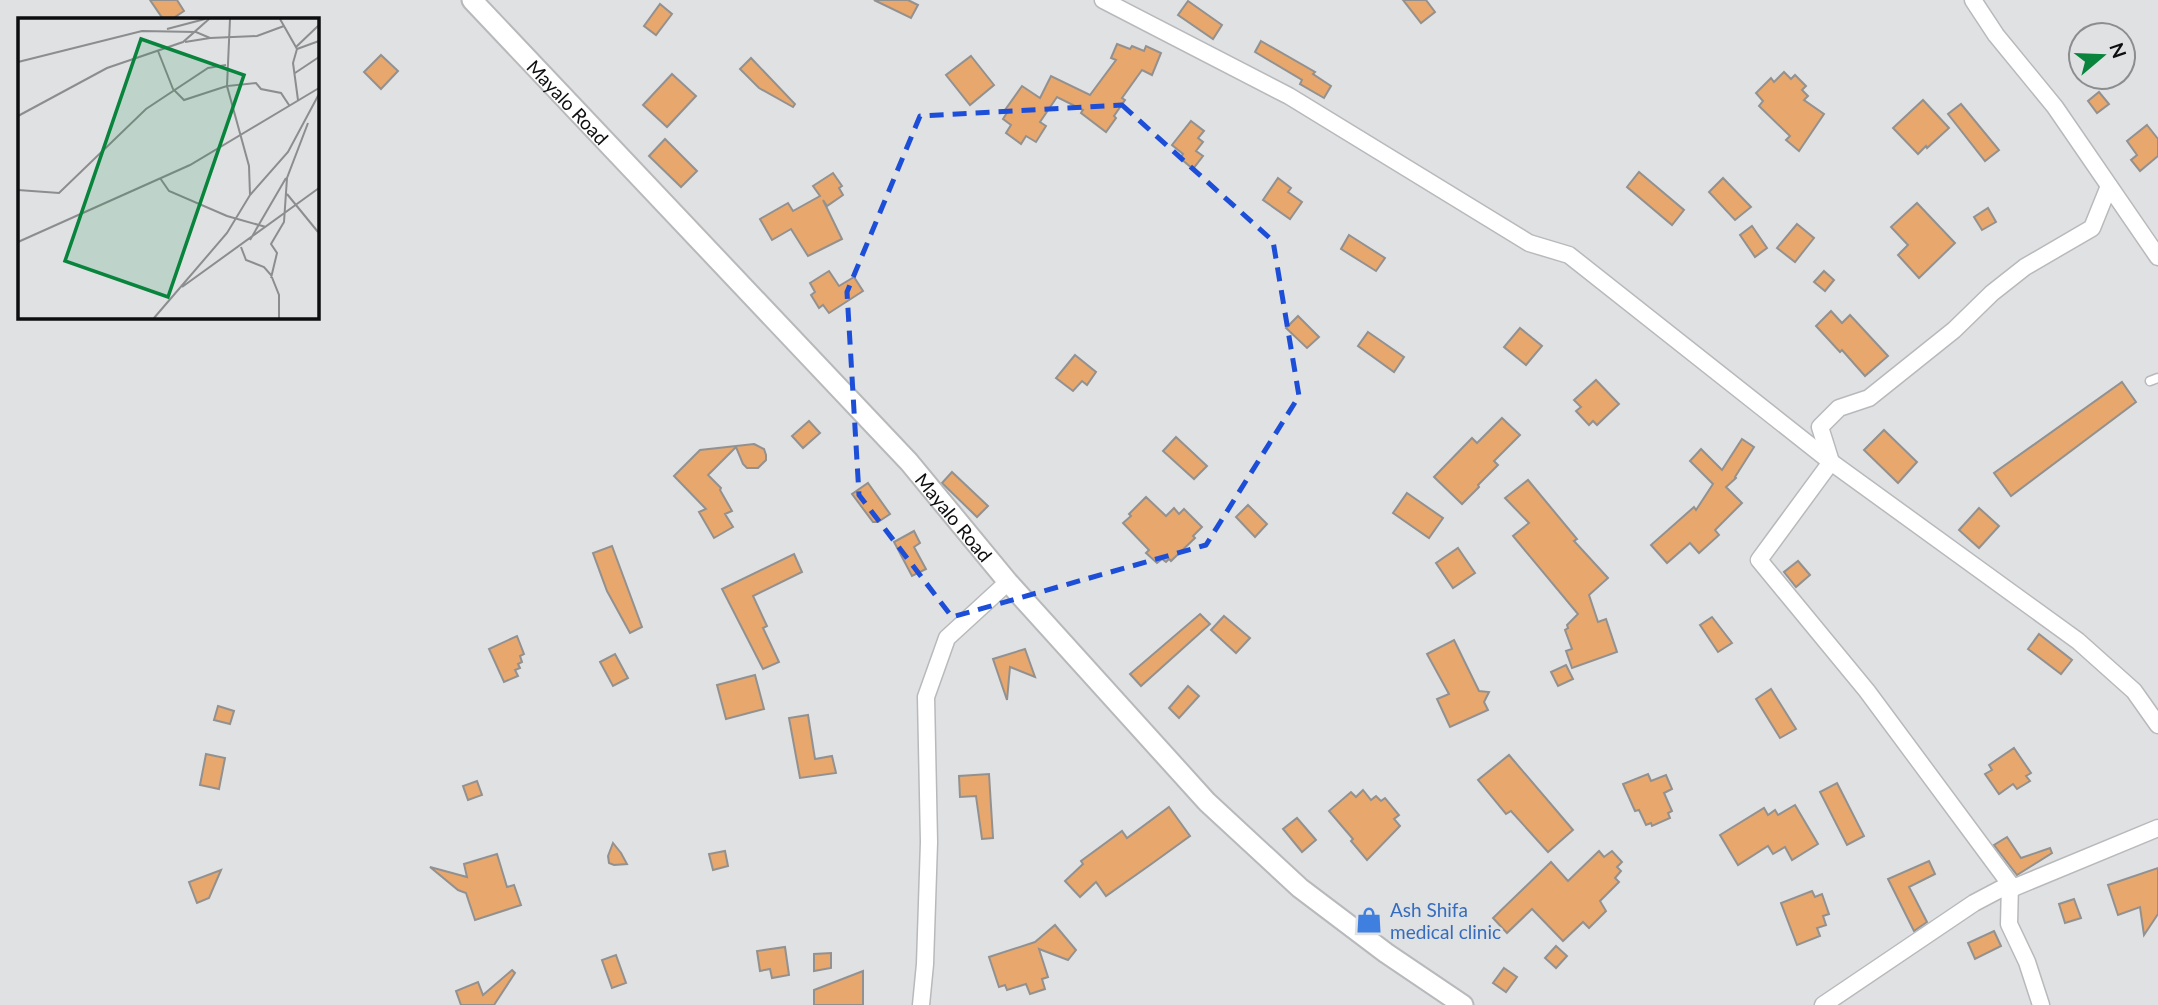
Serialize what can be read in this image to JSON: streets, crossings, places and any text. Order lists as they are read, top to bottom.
{
  "streets": {
    "street": ["Mayalo Road"]
  },
  "places": {
    "shop": ["Ash Shifa medical clinic"]
  },
  "north": "right"
}
